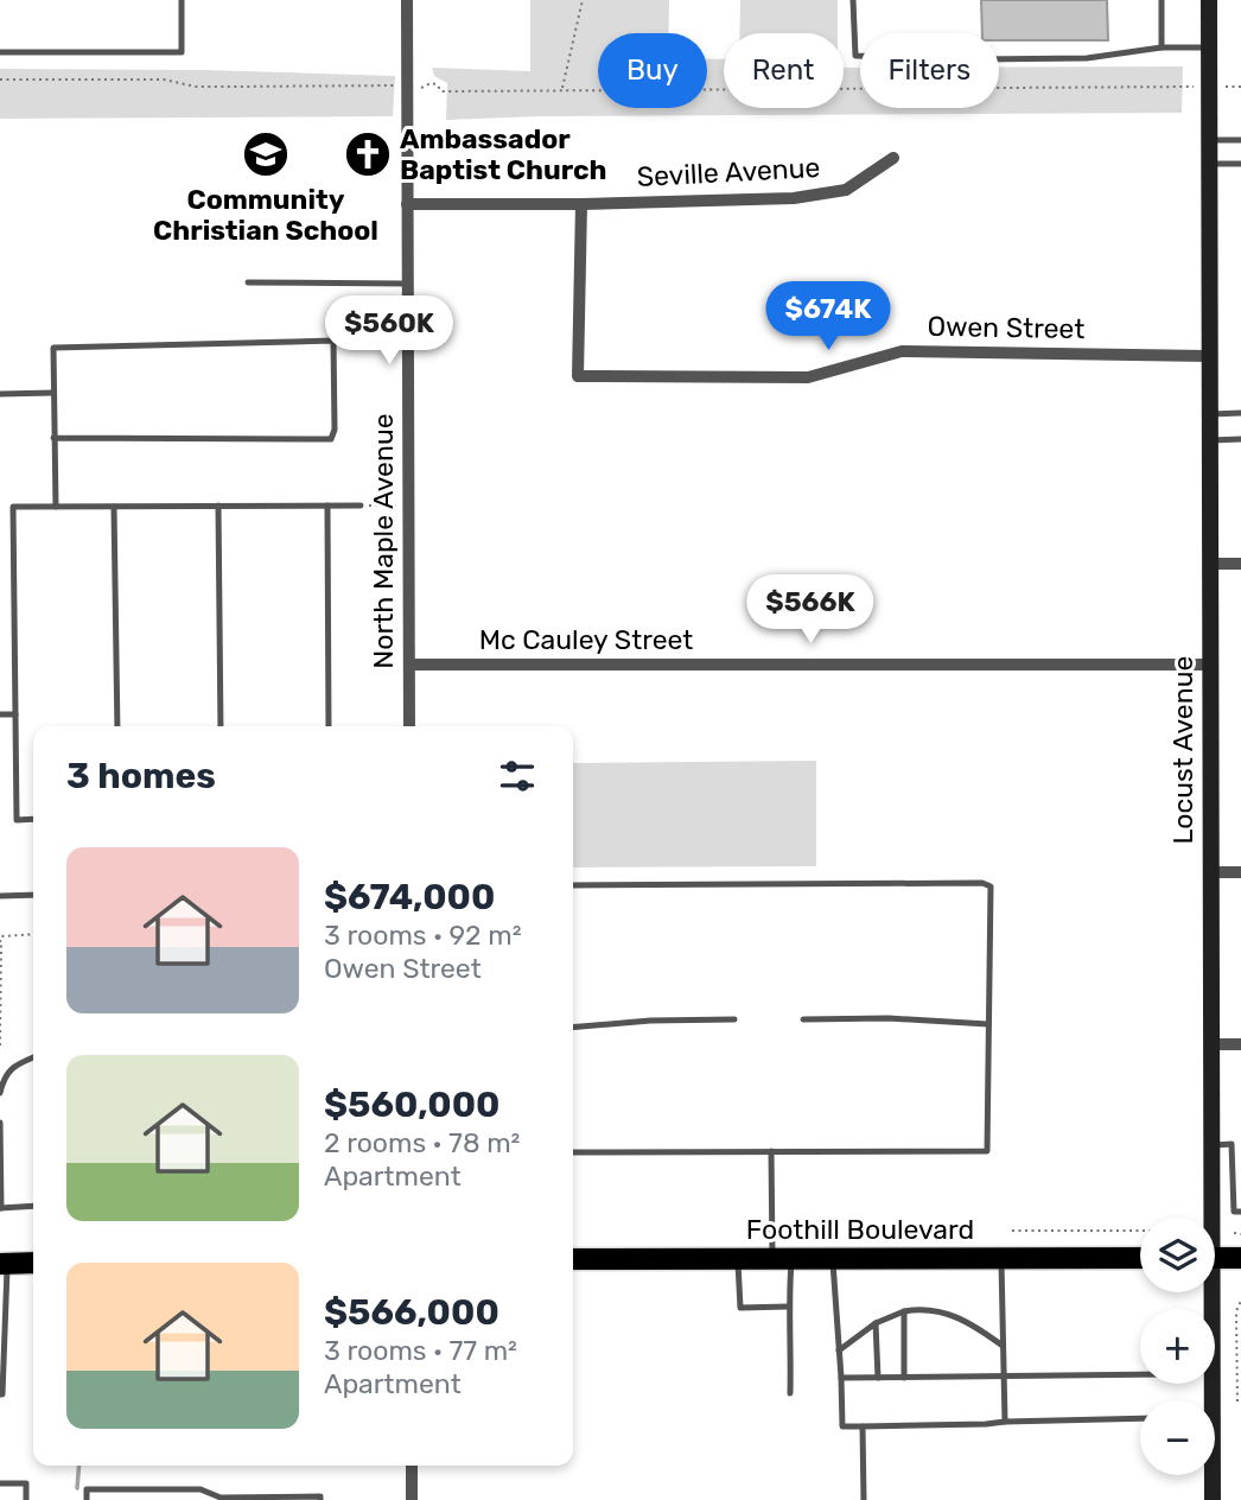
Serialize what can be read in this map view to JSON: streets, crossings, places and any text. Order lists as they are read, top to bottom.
{
  "streets": {
    "main road": ["Foothill Boulevard"],
    "street": [
      "Seville Avenue",
      "Owen Street",
      "North Maple Avenue",
      "Mc Cauley Street",
      "Locust Avenue"
    ]
  },
  "crossings": [
    ["Seville Avenue", "Owen Street"],
    ["Seville Avenue", "North Maple Avenue"],
    ["Owen Street", "Locust Avenue"],
    ["North Maple Avenue", "Mc Cauley Street"],
    ["Mc Cauley Street", "Locust Avenue"]
  ],
  "places": {
    "school or university": ["Community Christian School"],
    "church": ["Ambassador Baptist Church"]
  },
  "page": {
    "chip": ["Buy", "Rent", "Filters"],
    "price": ["$674K", "$560K", "$566K"],
    "heading": "3 homes",
    "list": [
      {
        "name": "$674,000",
        "note": "3 rooms · 92 m² · Owen Street"
      },
      {
        "name": "$560,000",
        "note": "2 rooms · 78 m² · Apartment"
      },
      {
        "name": "$566,000",
        "note": "3 rooms · 77 m² · Apartment"
      }
    ],
    "map_buttons": ["+", "−"]
  }
}
